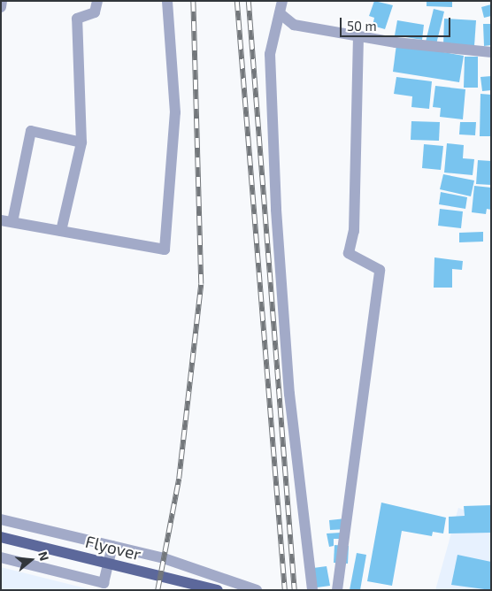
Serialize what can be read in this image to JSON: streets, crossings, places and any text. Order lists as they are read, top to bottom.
{
  "streets": {
    "main road": ["Flyover"]
  },
  "scale_bar": "50 m",
  "north": "right"
}
